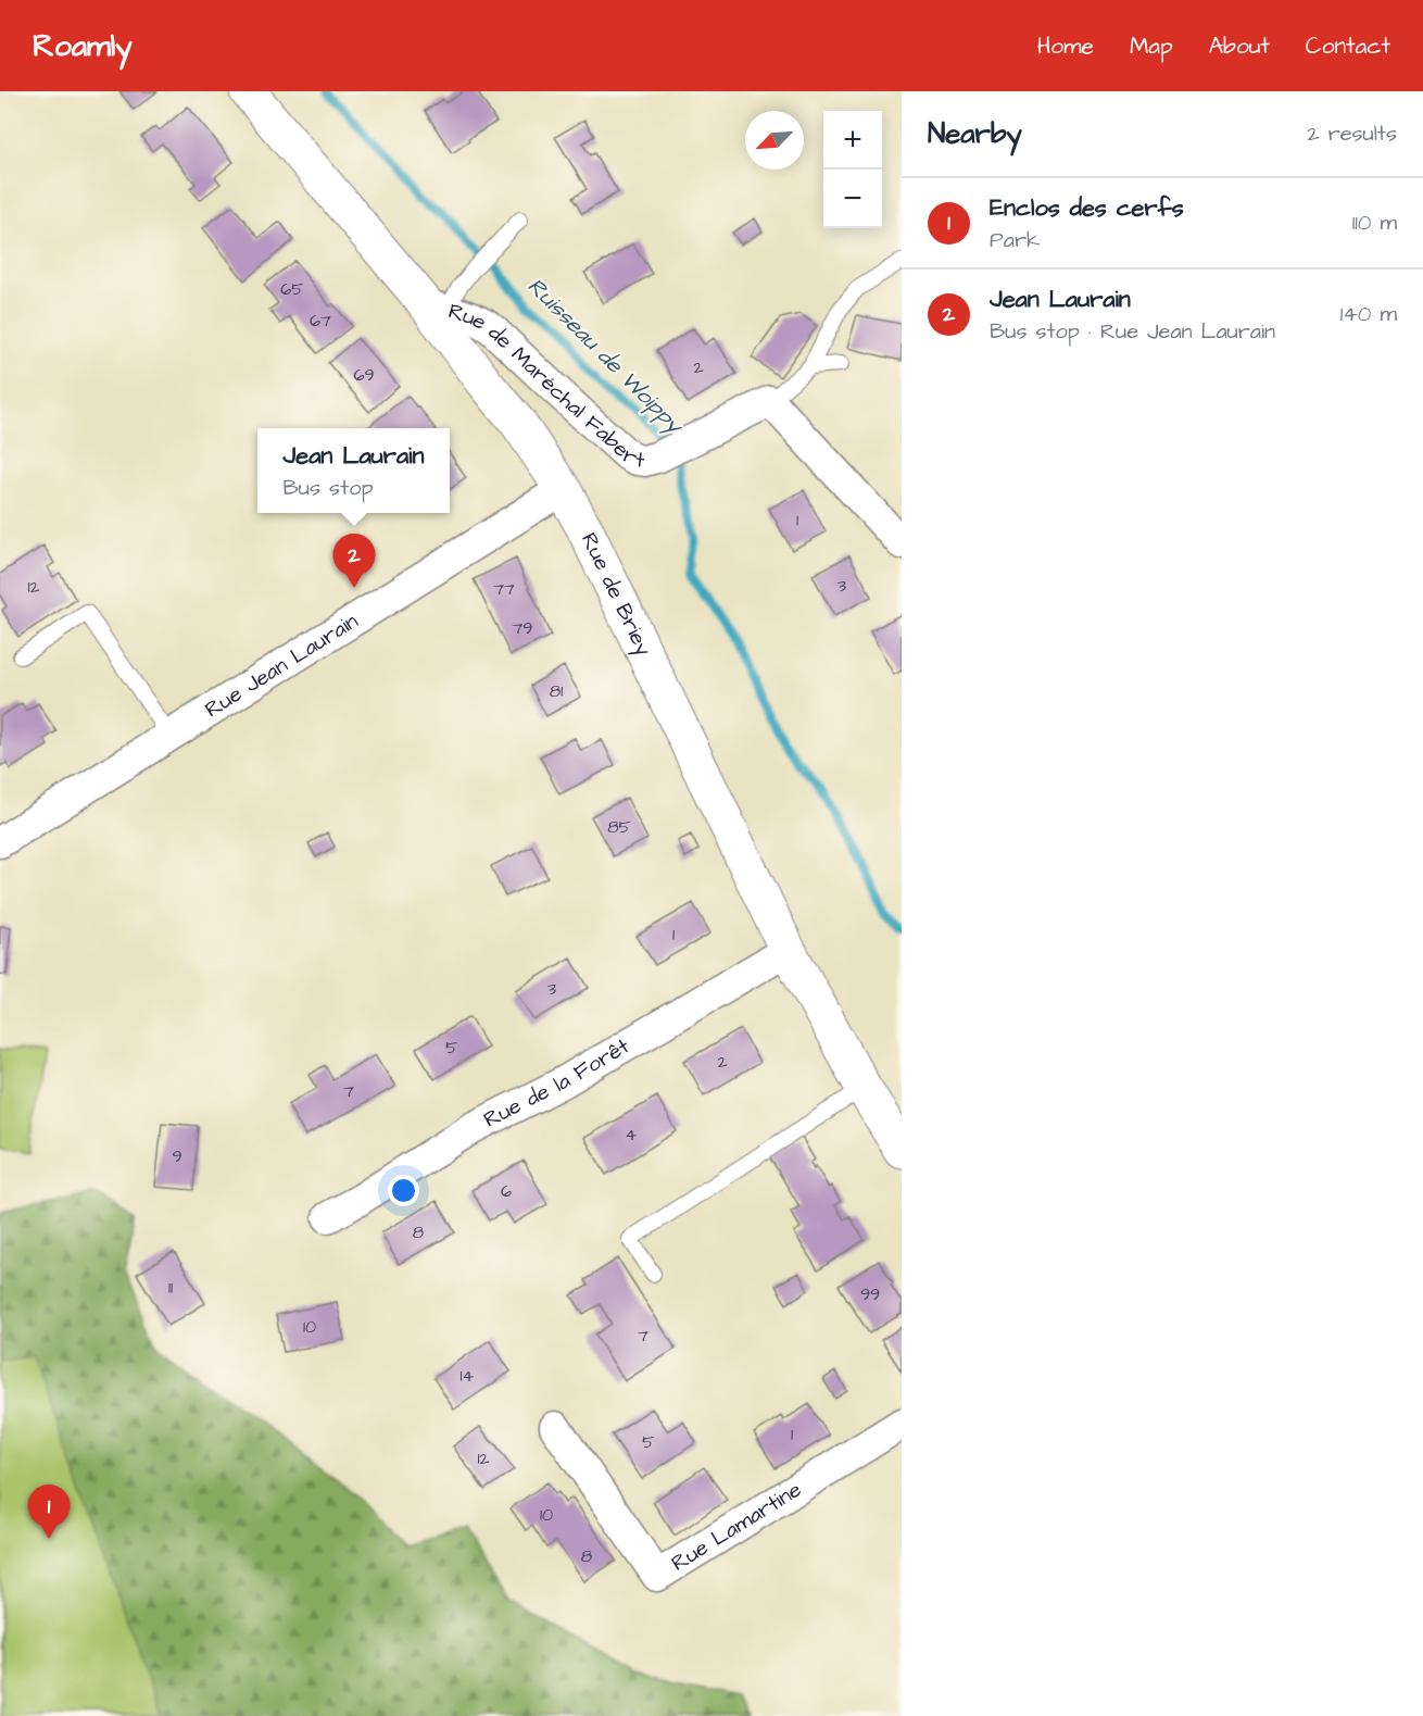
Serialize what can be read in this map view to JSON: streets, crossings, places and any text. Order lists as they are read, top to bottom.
{
  "streets": {
    "street": [
      "Rue de Maréchal Fabert",
      "Rue de Briey",
      "Rue Jean Laurain",
      "Rue de la Forêt",
      "Rue Lamartine"
    ]
  },
  "crossings": [
    ["Rue de Maréchal Fabert", "Rue de Briey"],
    ["Rue de Briey", "Rue Jean Laurain"],
    ["Rue de Briey", "Rue de la Forêt"]
  ],
  "water": ["Ruisseau de Woippy"],
  "house_numbers": [
    "65",
    "67",
    "2",
    "69",
    "1",
    "3",
    "12",
    "77",
    "79",
    "81",
    "85",
    "1",
    "3",
    "5",
    "2",
    "7",
    "4",
    "9",
    "6",
    "8",
    "11",
    "99",
    "10",
    "7",
    "14",
    "1",
    "5",
    "12",
    "10",
    "8"
  ],
  "north": "bottom left",
  "page": {
    "header": "Roamly",
    "nav": [
      "Home",
      "Map",
      "About",
      "Contact"
    ],
    "heading": ["Nearby", "2 results"],
    "map_buttons": ["+", "−"],
    "list": [
      {
        "mark": "1",
        "name": "Enclos des cerfs",
        "note": "Park",
        "value": "110 m"
      },
      {
        "mark": "2",
        "name": "Jean Laurain",
        "note": "Bus stop · Rue Jean Laurain",
        "value": "140 m"
      }
    ],
    "popup": ["Jean Laurain", "Bus stop"],
    "pins": ["2", "1"]
  }
}
